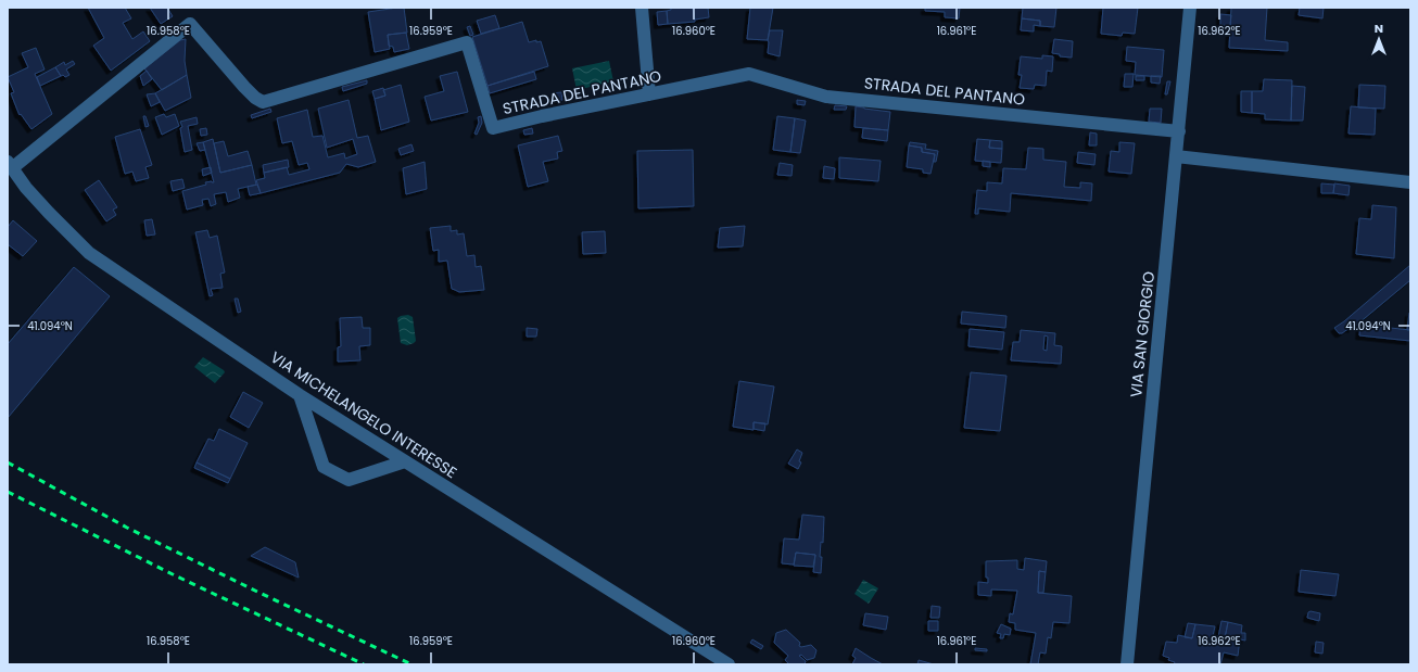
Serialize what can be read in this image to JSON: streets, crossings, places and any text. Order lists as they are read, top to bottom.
{
  "streets": {
    "street": ["STRADA DEL PANTANO", "VIA SAN GIORGIO", "VIA MICHELANGELO INTERESSE"]
  },
  "crossings": [
    ["STRADA DEL PANTANO", "VIA SAN GIORGIO"],
    ["STRADA DEL PANTANO", "VIA MICHELANGELO INTERESSE"]
  ],
  "north": "top",
  "coordinates": [
    "16.958°E",
    "16.959°E",
    "16.960°E",
    "16.961°E",
    "16.962°E",
    "41.094°N"
  ]
}
